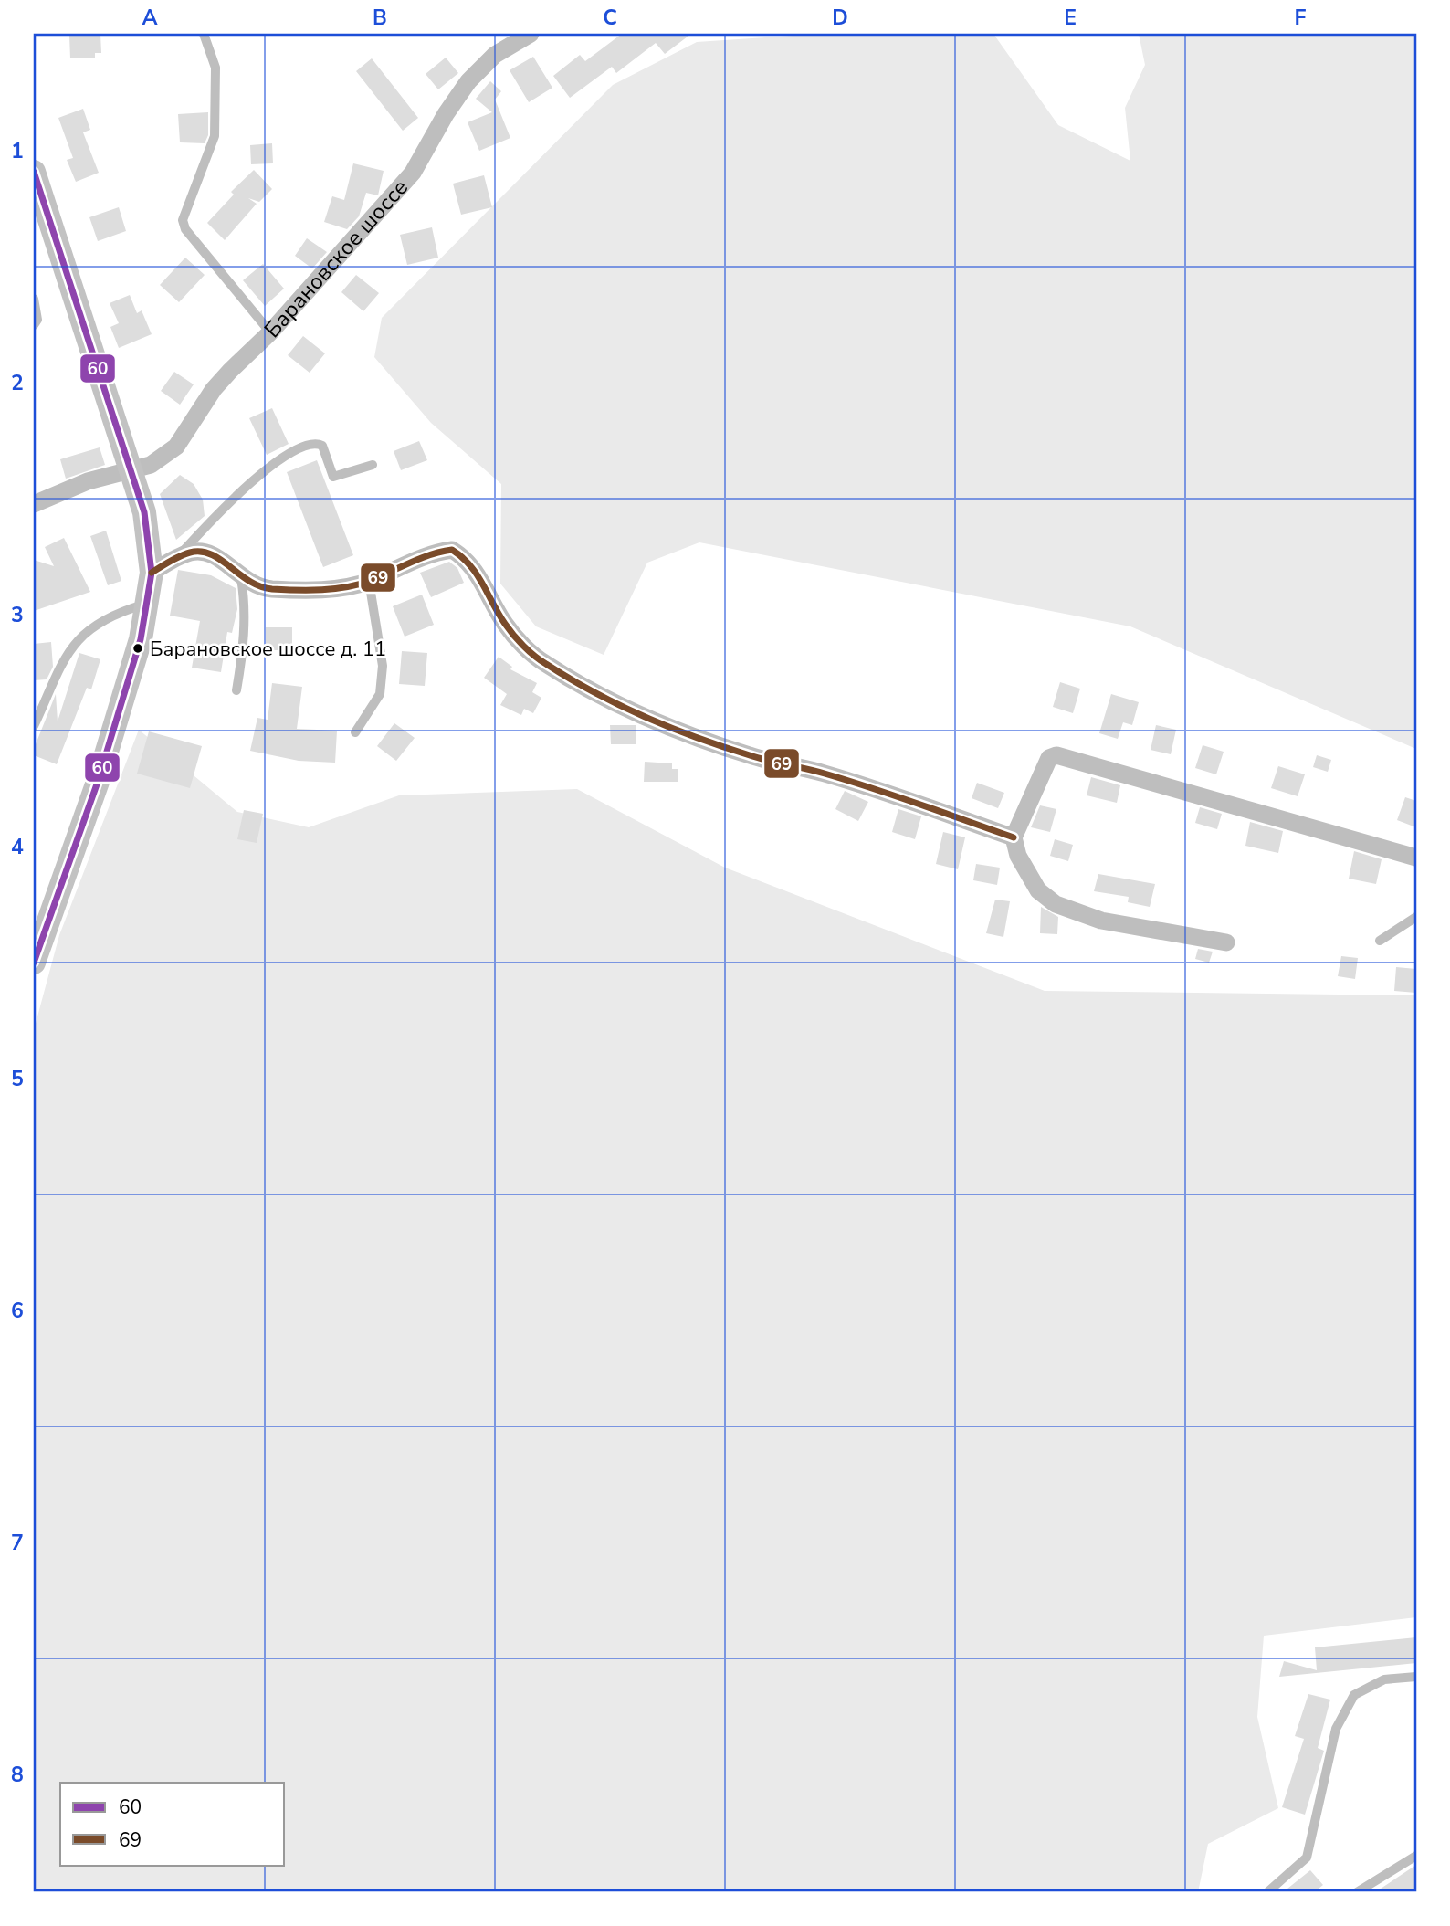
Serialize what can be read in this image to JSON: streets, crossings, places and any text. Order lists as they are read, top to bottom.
{
  "streets": {
    "street": ["Барановское шоссе"]
  },
  "places": ["Барановское шоссе д. 11"],
  "lines": ["transit line 60", "transit line 69"],
  "legend": ["60", "69"],
  "grid": {
    "columns": [
      "A",
      "B",
      "C",
      "D",
      "E",
      "F"
    ],
    "rows": [
      "1",
      "2",
      "3",
      "4",
      "5",
      "6",
      "7",
      "8"
    ]
  }
}
